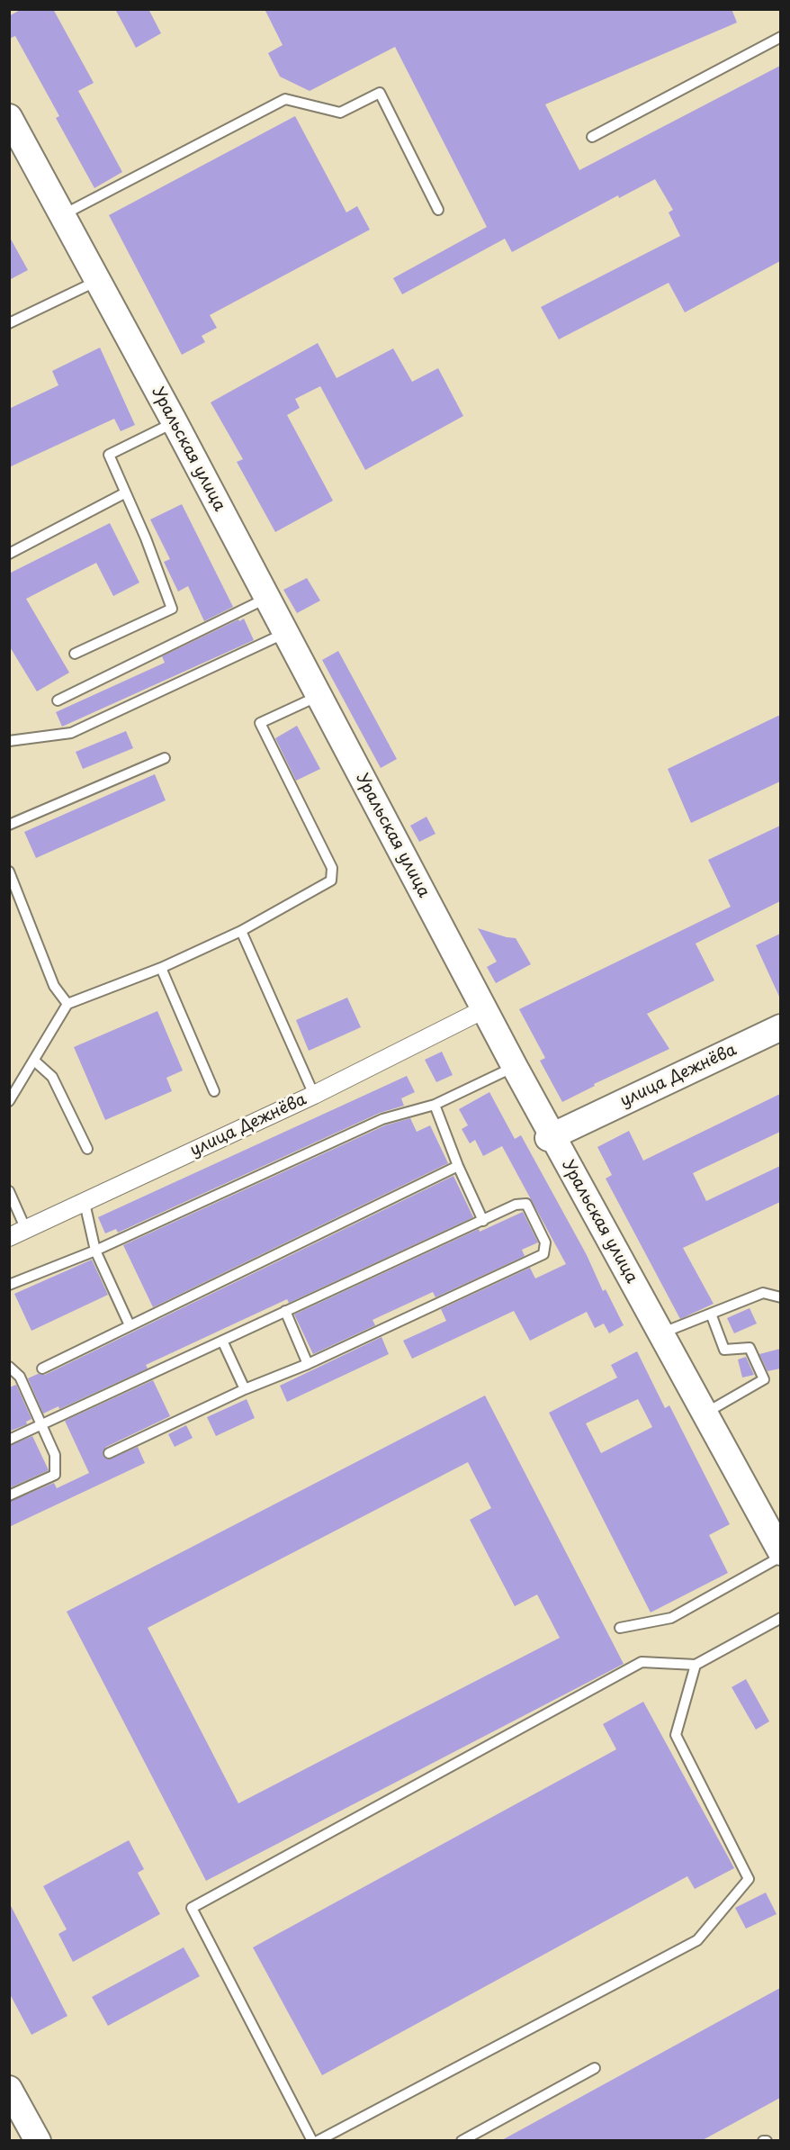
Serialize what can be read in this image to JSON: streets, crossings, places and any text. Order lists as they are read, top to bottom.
{
  "streets": {
    "main road": ["Уральская улица", "улица Дежнёва"]
  },
  "crossings": [
    ["Уральская улица", "улица Дежнёва"]
  ]
}
